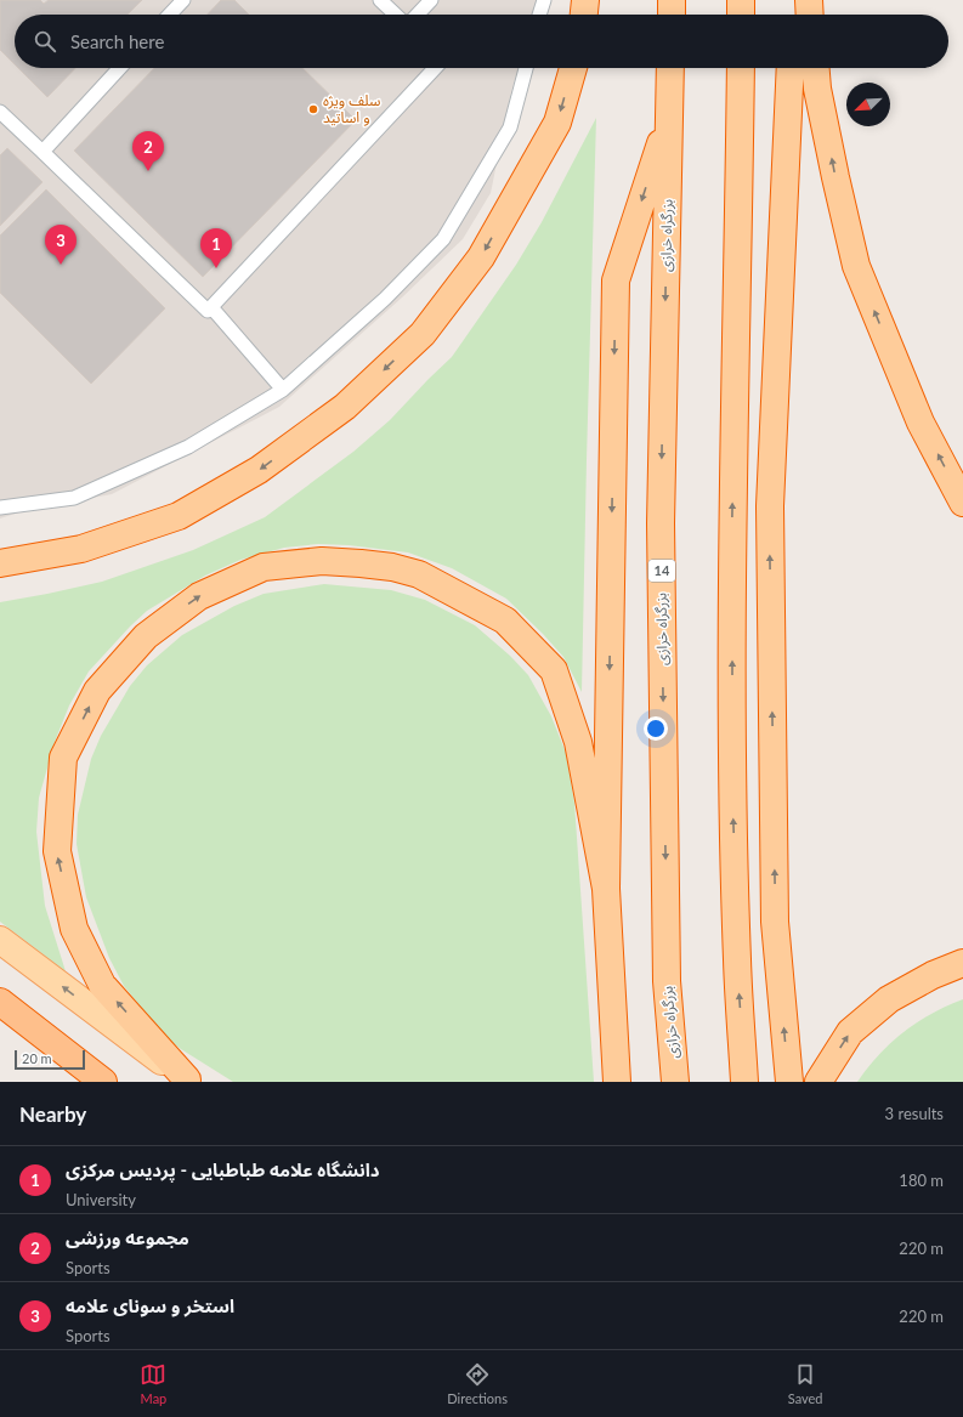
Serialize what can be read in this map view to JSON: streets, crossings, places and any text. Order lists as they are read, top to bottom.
{
  "streets": {
    "highway": ["بزرگراه خرازی", "14"]
  },
  "places": ["سلف ویژه و اساتید"],
  "scale_bar": "20 m",
  "north": "bottom left",
  "page": {
    "search": "Search here",
    "pins": ["2", "3", "1"],
    "scale": "20 m",
    "heading": ["Nearby", "3 results"],
    "list": [
      {
        "mark": "1",
        "name": "دانشگاه علامه طباطبایی - پردیس مرکزی",
        "note": "University",
        "value": "180 m"
      },
      {
        "mark": "2",
        "name": "مجموعه ورزشی",
        "note": "Sports",
        "value": "220 m"
      },
      {
        "mark": "3",
        "name": "استخر و سونای علامه",
        "note": "Sports",
        "value": "220 m"
      }
    ],
    "nav": ["Map", "Directions", "Saved"]
  }
}
